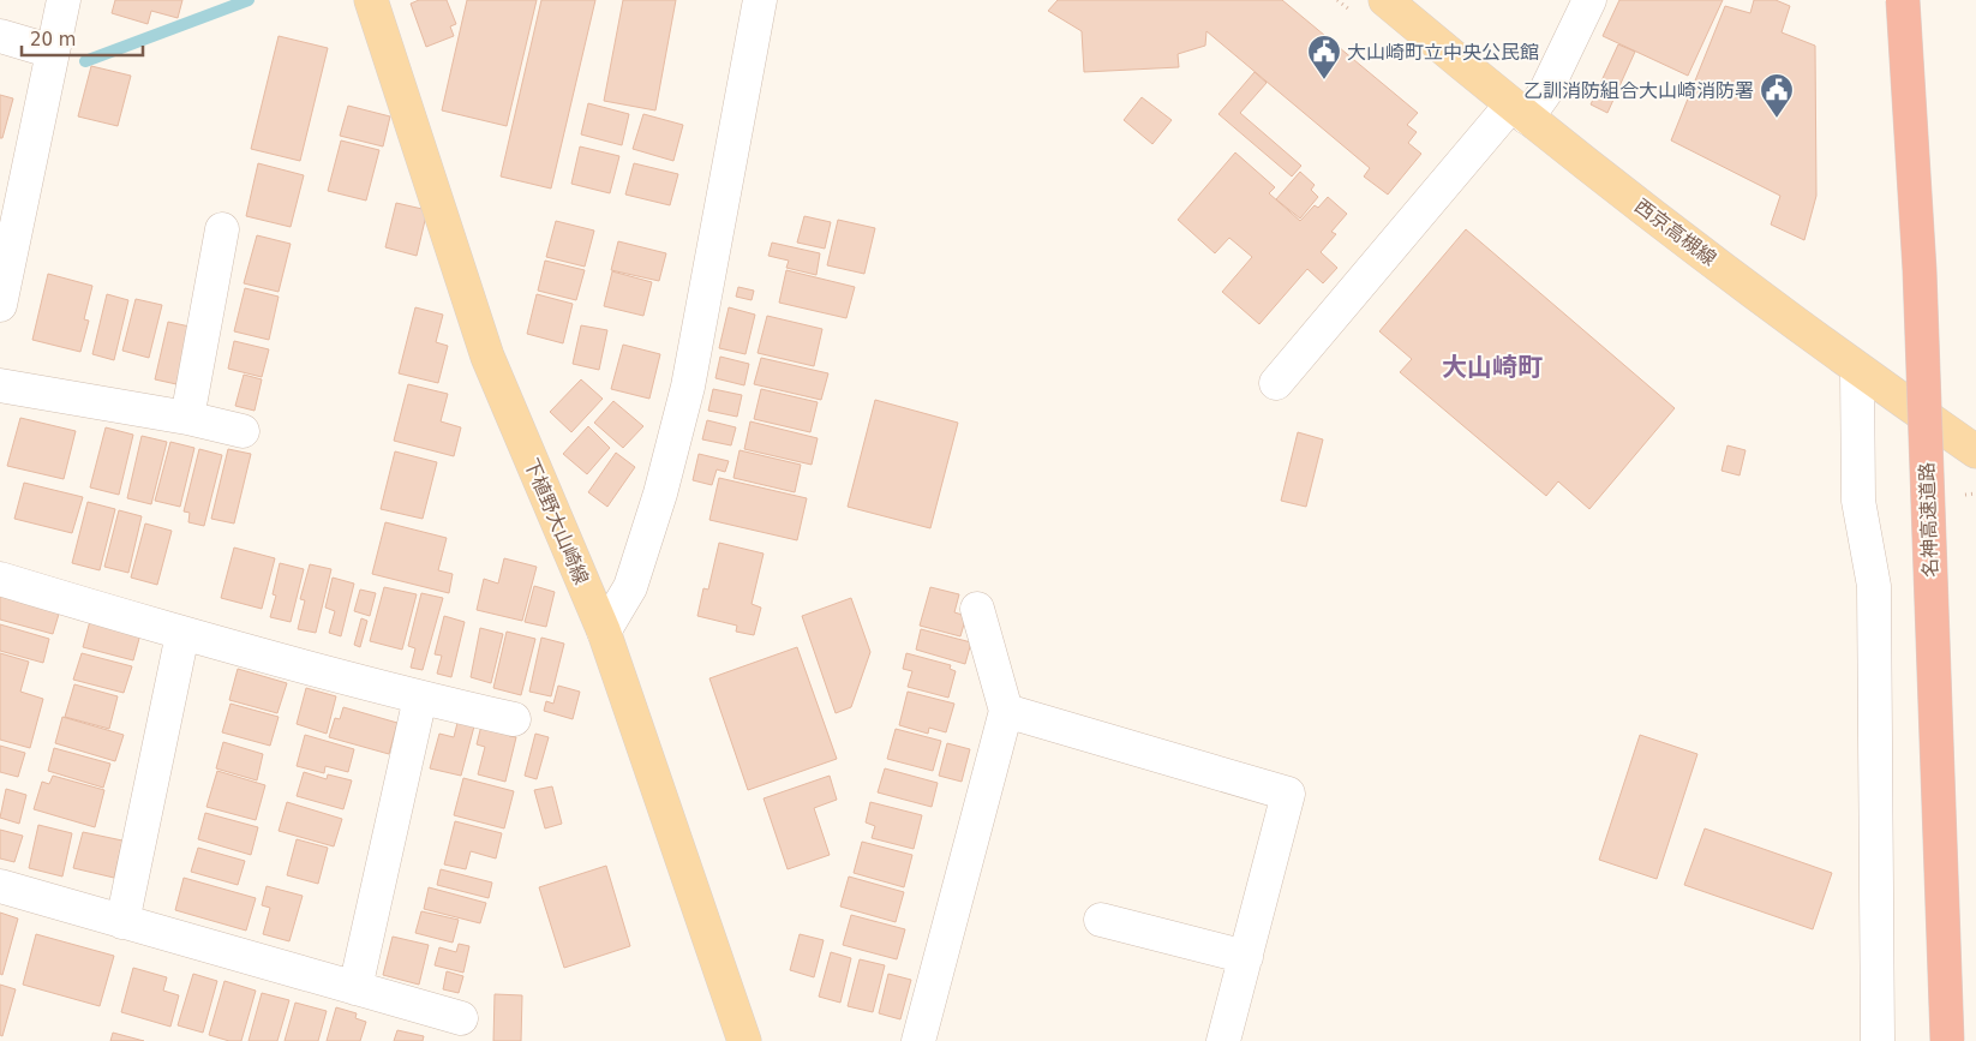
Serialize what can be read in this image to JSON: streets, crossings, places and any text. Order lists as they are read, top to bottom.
{
  "streets": {
    "highway": ["名神高速道路"],
    "main road": ["西京高槻線", "下植野大山崎線"]
  },
  "districts": ["大山崎町"],
  "places": {
    "public building": ["大山崎町立中央公民館", "乙訓消防組合大山崎消防署"]
  },
  "scale_bar": "20 m"
}
